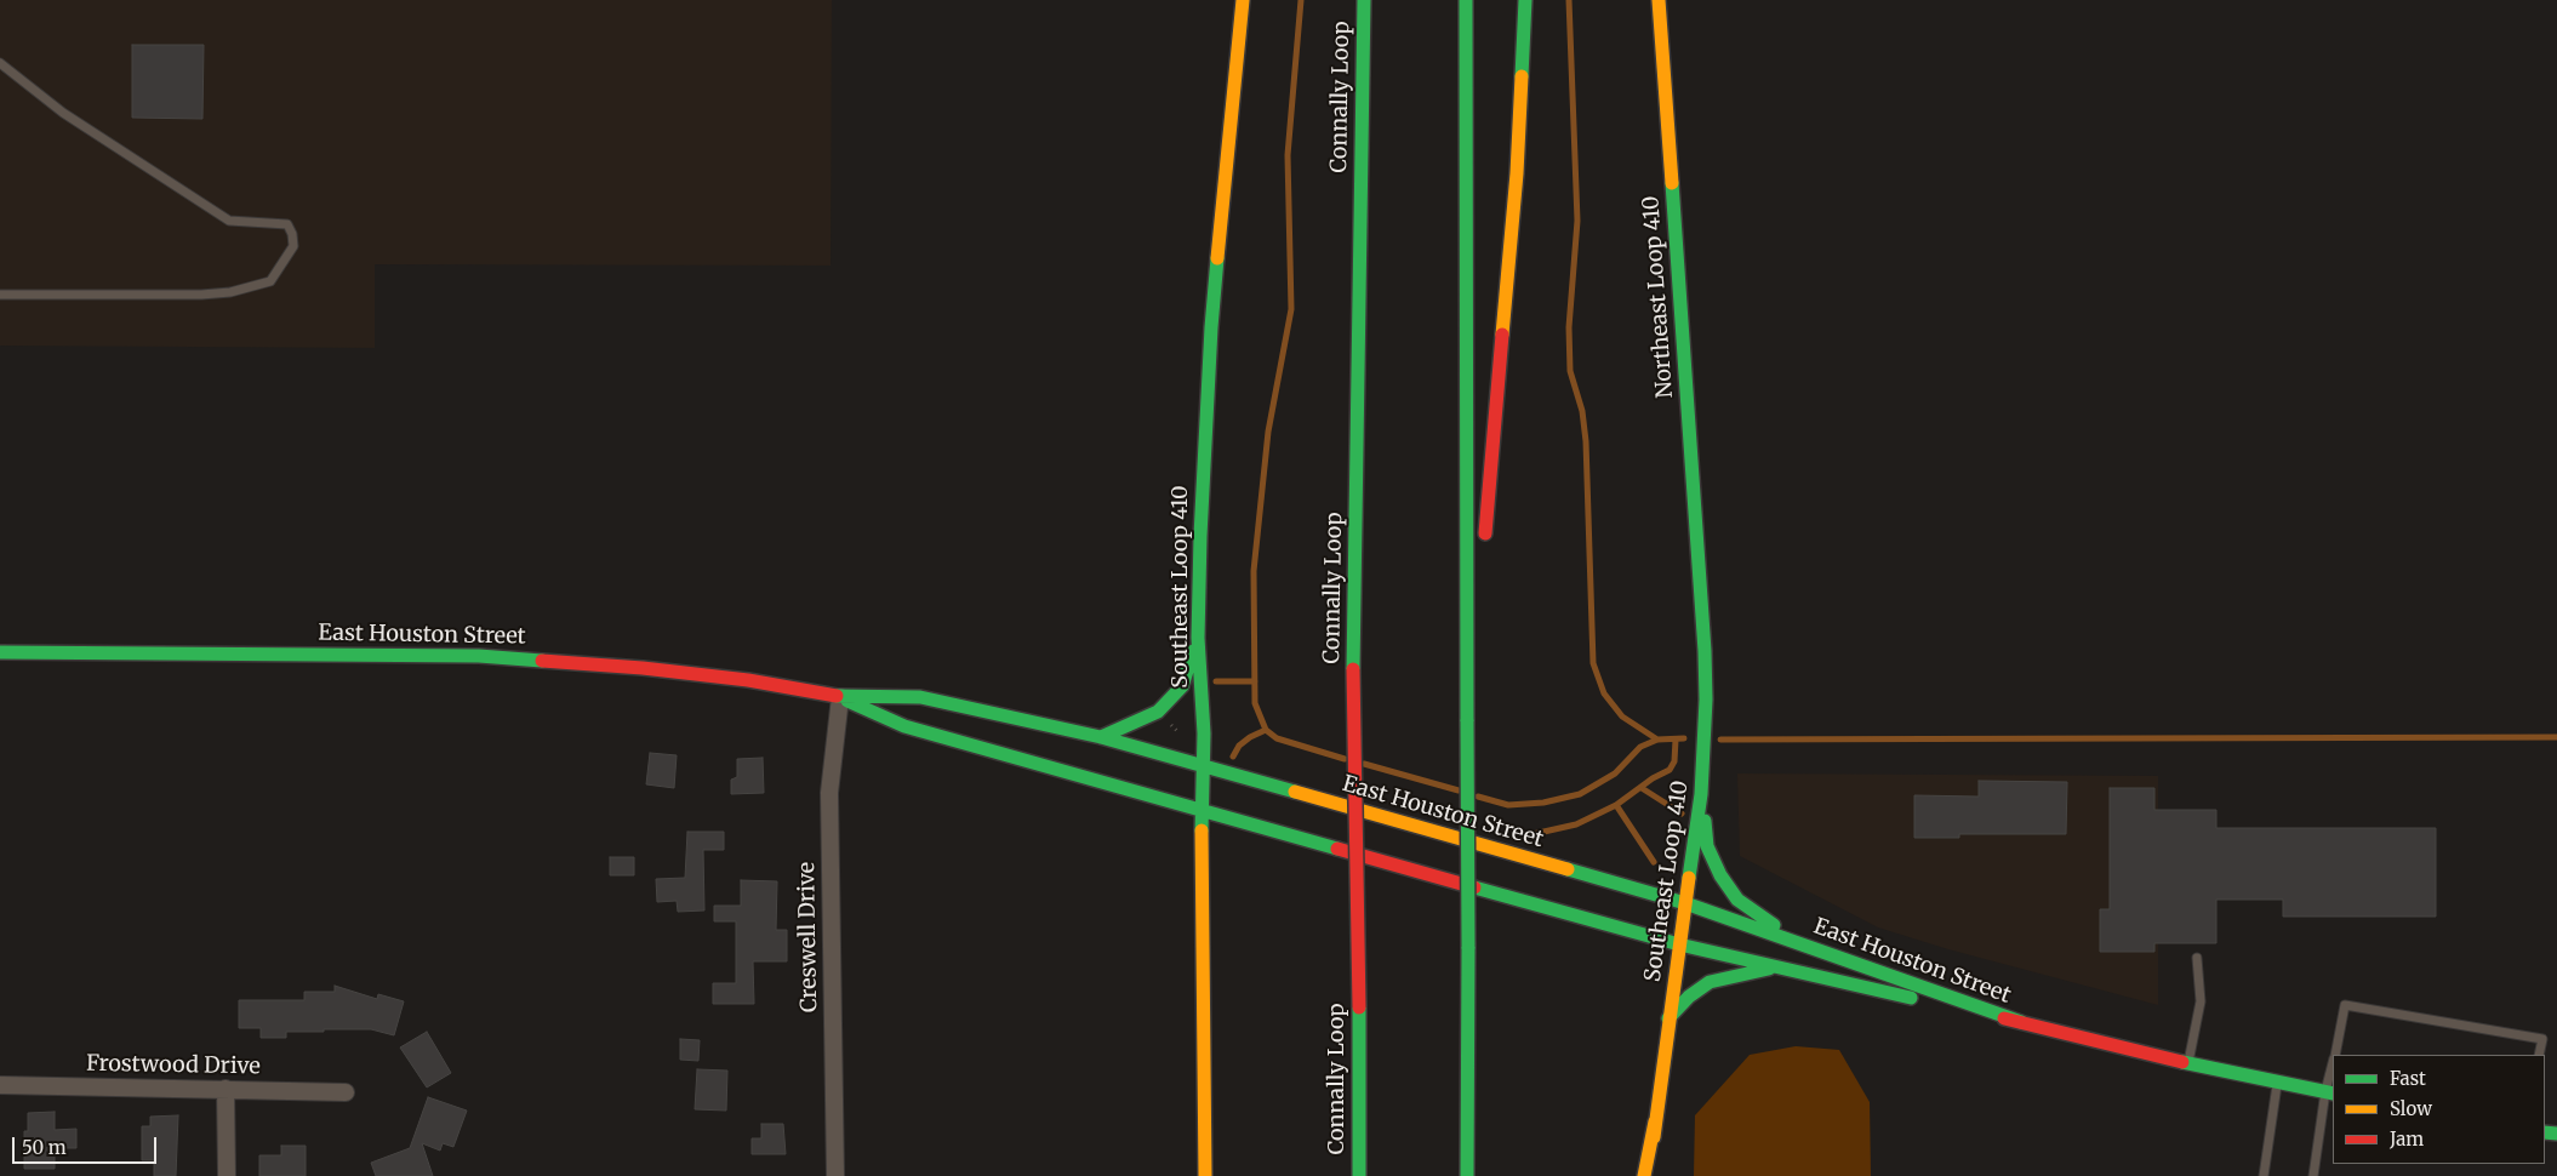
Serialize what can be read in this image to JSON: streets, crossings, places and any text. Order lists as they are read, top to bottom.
{
  "streets": {
    "main road": [
      "Connally Loop",
      "Northeast Loop 410",
      "Southeast Loop 410",
      "East Houston Street"
    ],
    "street": ["Creswell Drive", "Frostwood Drive"]
  },
  "crossings": [
    ["Northeast Loop 410", "Southeast Loop 410"],
    ["Southeast Loop 410", "East Houston Street"],
    ["East Houston Street", "Creswell Drive"]
  ],
  "legend": ["Fast", "Slow", "Jam"],
  "scale_bar": "50 m"
}
